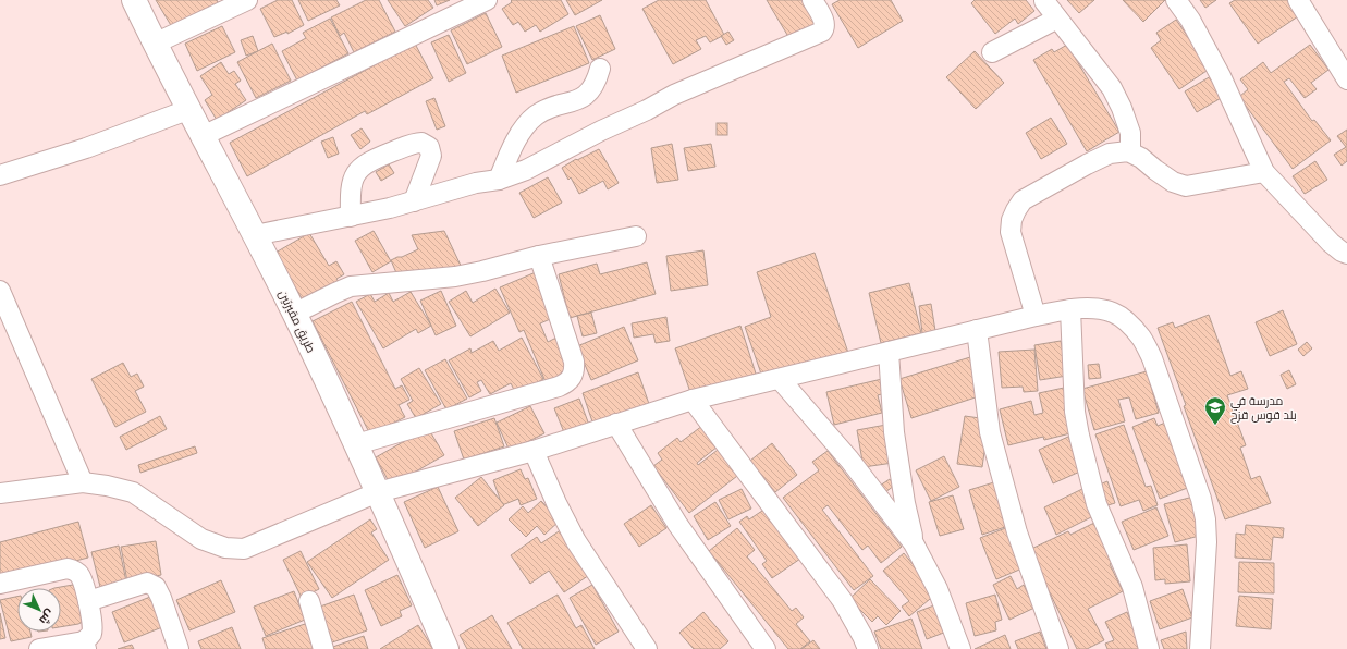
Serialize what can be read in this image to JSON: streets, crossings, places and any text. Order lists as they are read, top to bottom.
{
  "streets": {
    "street": ["طريق مقبرتين"]
  },
  "places": {
    "school or university": ["مدرسة في بلد قوس قزح"]
  },
  "north": "bottom right"
}
